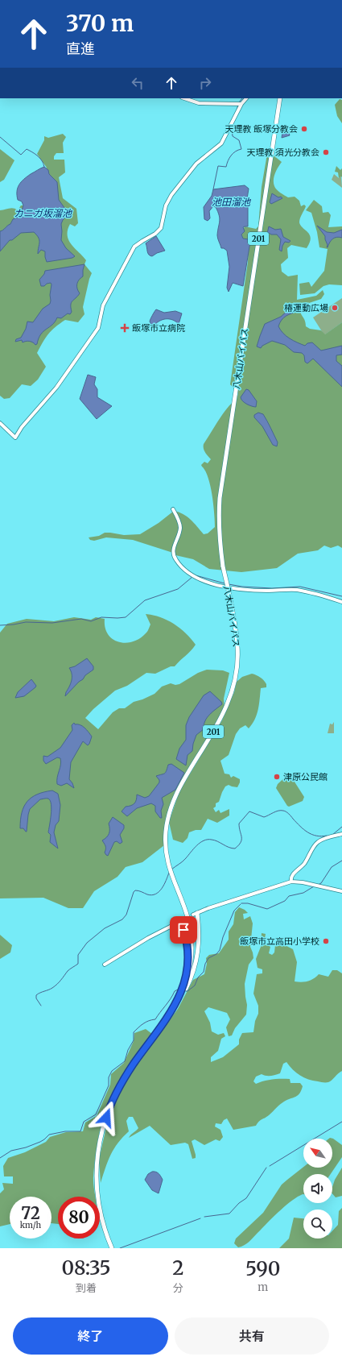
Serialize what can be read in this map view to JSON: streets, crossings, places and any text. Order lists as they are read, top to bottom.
{
  "streets": {
    "highway": ["201", "八木山バイパス"]
  },
  "water": ["池田溜池", "カニガ坂溜池"],
  "places": {
    "other": [
      "天理教 飯塚分教会",
      "天理教 須光分教会",
      "椿運動広場",
      "津原公民館",
      "飯塚市立高田小学校"
    ],
    "health": ["飯塚市立病院"]
  },
  "north": "top left",
  "page": {
    "turn": ["370 m", "直進"],
    "speed": "72 km/h",
    "limit": "80",
    "eta": [
      "08:35",
      "到着",
      "2",
      "分",
      "590",
      "m"
    ],
    "buttons": ["終了", "共有"]
  }
}
